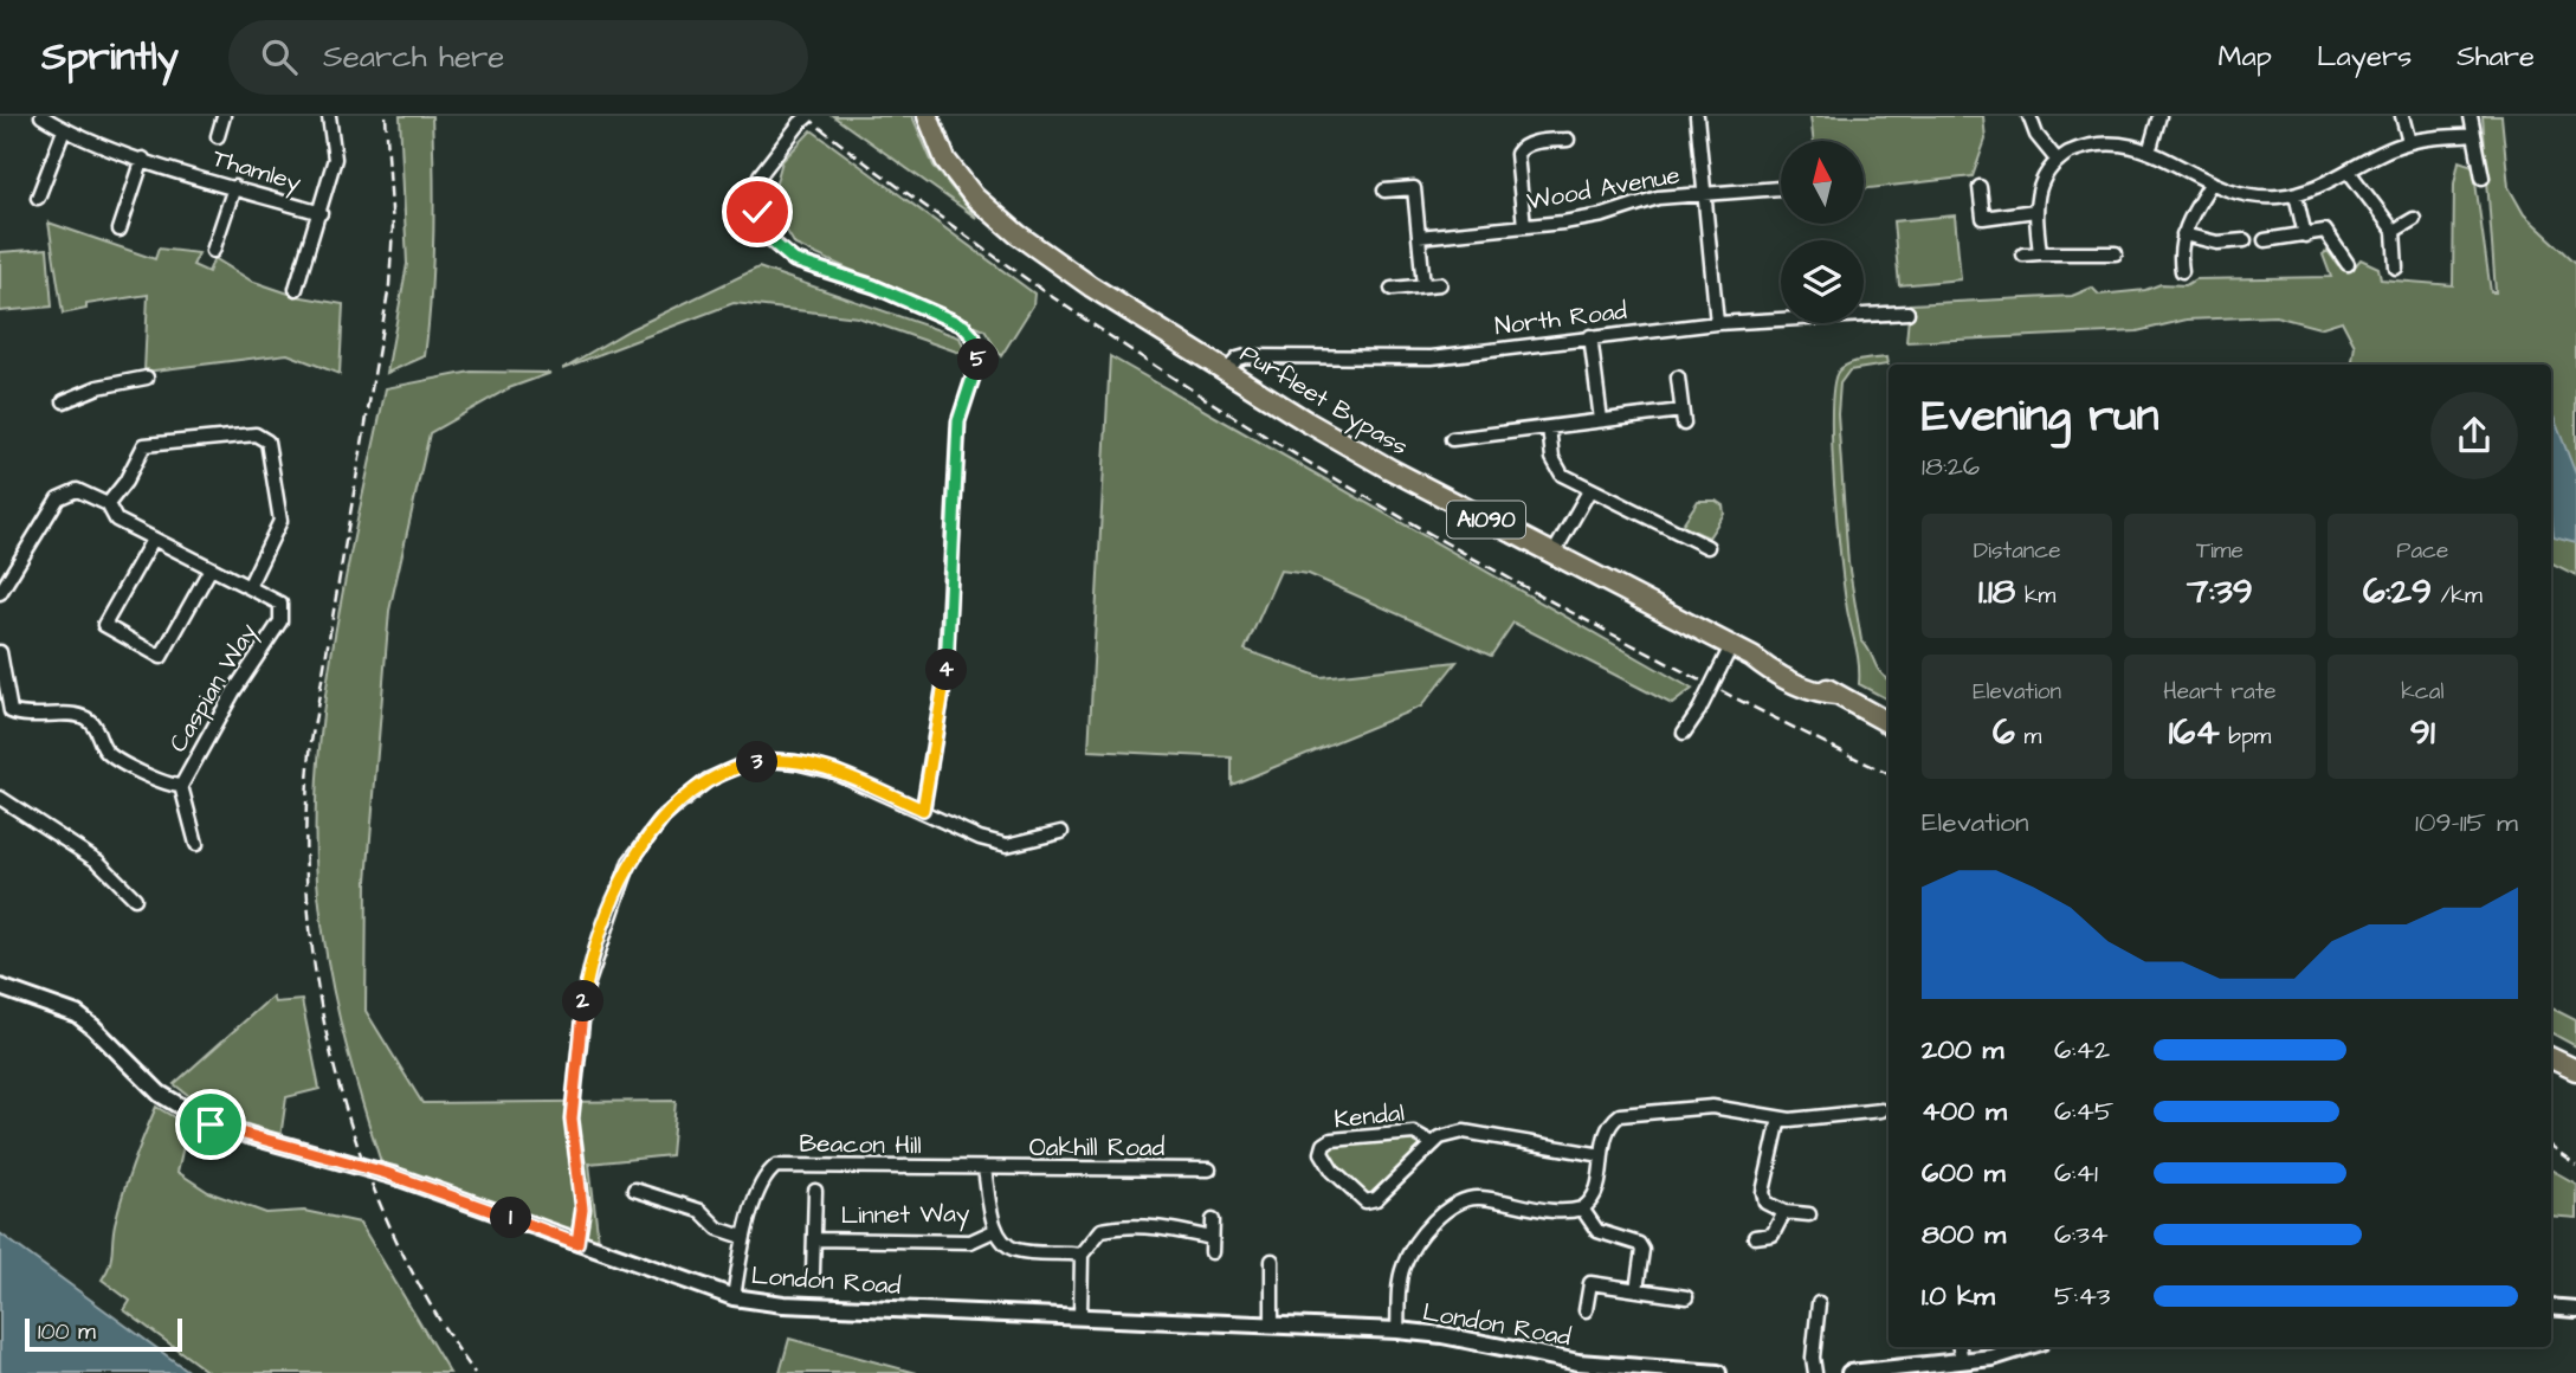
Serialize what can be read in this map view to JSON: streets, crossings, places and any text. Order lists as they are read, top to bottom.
{
  "streets": {
    "main road": ["Purfleet Bypass", "A1090"],
    "street": [
      "Thamley",
      "Wood Avenue",
      "North Road",
      "Caspian Way",
      "Kendal",
      "Beacon Hill",
      "Oakhill Road",
      "Linnet Way",
      "London Road"
    ]
  },
  "crossings": [
    ["North Road", "Purfleet Bypass"],
    ["Beacon Hill", "Oakhill Road"],
    ["Beacon Hill", "Linnet Way"],
    ["Beacon Hill", "London Road"],
    ["Oakhill Road", "Linnet Way"]
  ],
  "scale_bar": "100 m",
  "north": "top",
  "page": {
    "header": "Sprintly",
    "search": "Search here",
    "nav": ["Map", "Layers", "Share"],
    "pins": [
      "5",
      "4",
      "3",
      "2",
      "1"
    ],
    "heading": ["Evening run", "18:26"],
    "stats": [
      ["Distance", "1.18 km"],
      ["Time", "7:39"],
      ["Pace", "6:29 /km"],
      ["Elevation", "6 m"],
      ["Heart rate", "164 bpm"],
      ["kcal", "91"]
    ],
    "chart": ["Elevation", "109–115 m"],
    "list": [
      {
        "name": "200 m",
        "note": "6:42"
      },
      {
        "name": "400 m",
        "note": "6:45"
      },
      {
        "name": "600 m",
        "note": "6:41"
      },
      {
        "name": "800 m",
        "note": "6:34"
      },
      {
        "name": "1.0 km",
        "note": "5:43"
      }
    ],
    "scale": "100 m"
  }
}
